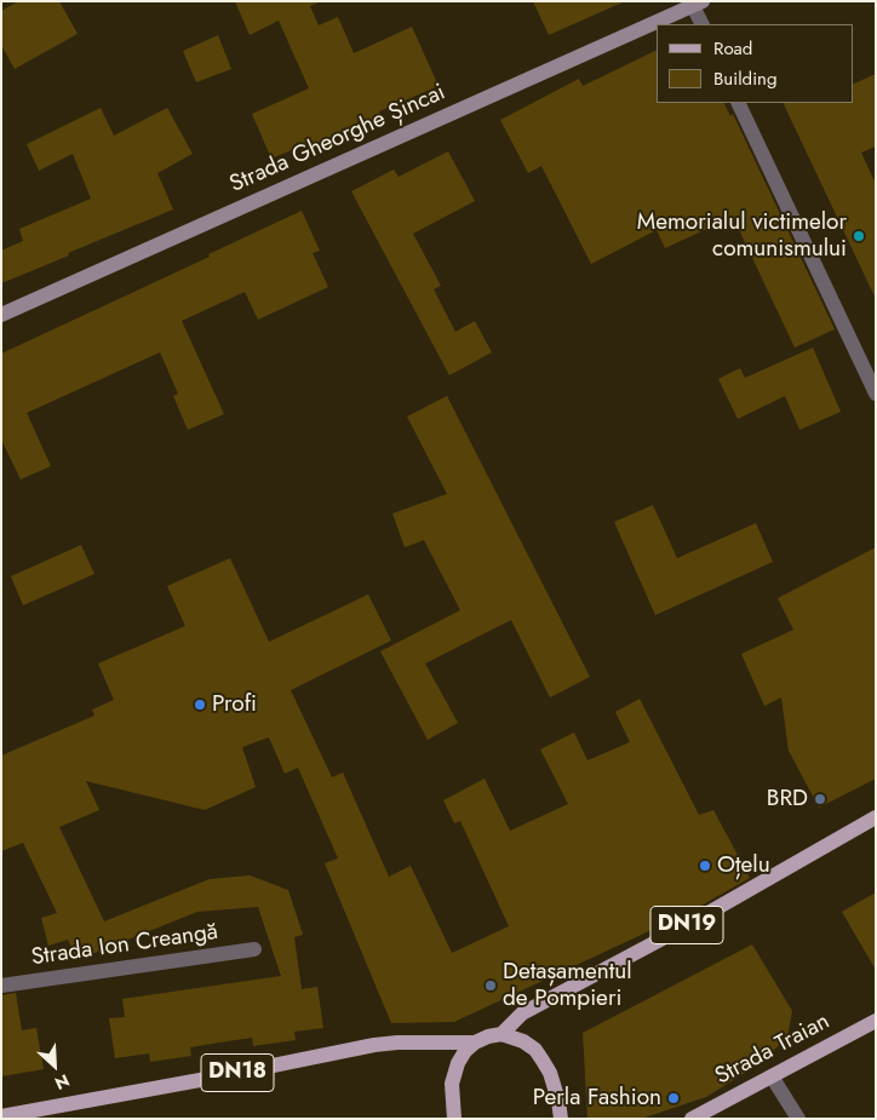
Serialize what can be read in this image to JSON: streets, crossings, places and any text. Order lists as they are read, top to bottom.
{
  "streets": {
    "main road": [
      "Strada Gheorghe Șincai",
      "DN19",
      "Strada Traian",
      "DN18"
    ],
    "street": ["Strada Ion Creangă"]
  },
  "places": [
    "Memorialul victimelor comunismului",
    "Profi",
    "BRD",
    "Oțelu",
    "Detașamentul de Pompieri",
    "Perla Fashion"
  ],
  "legend": ["Road", "Building"],
  "north": "bottom right"
}
